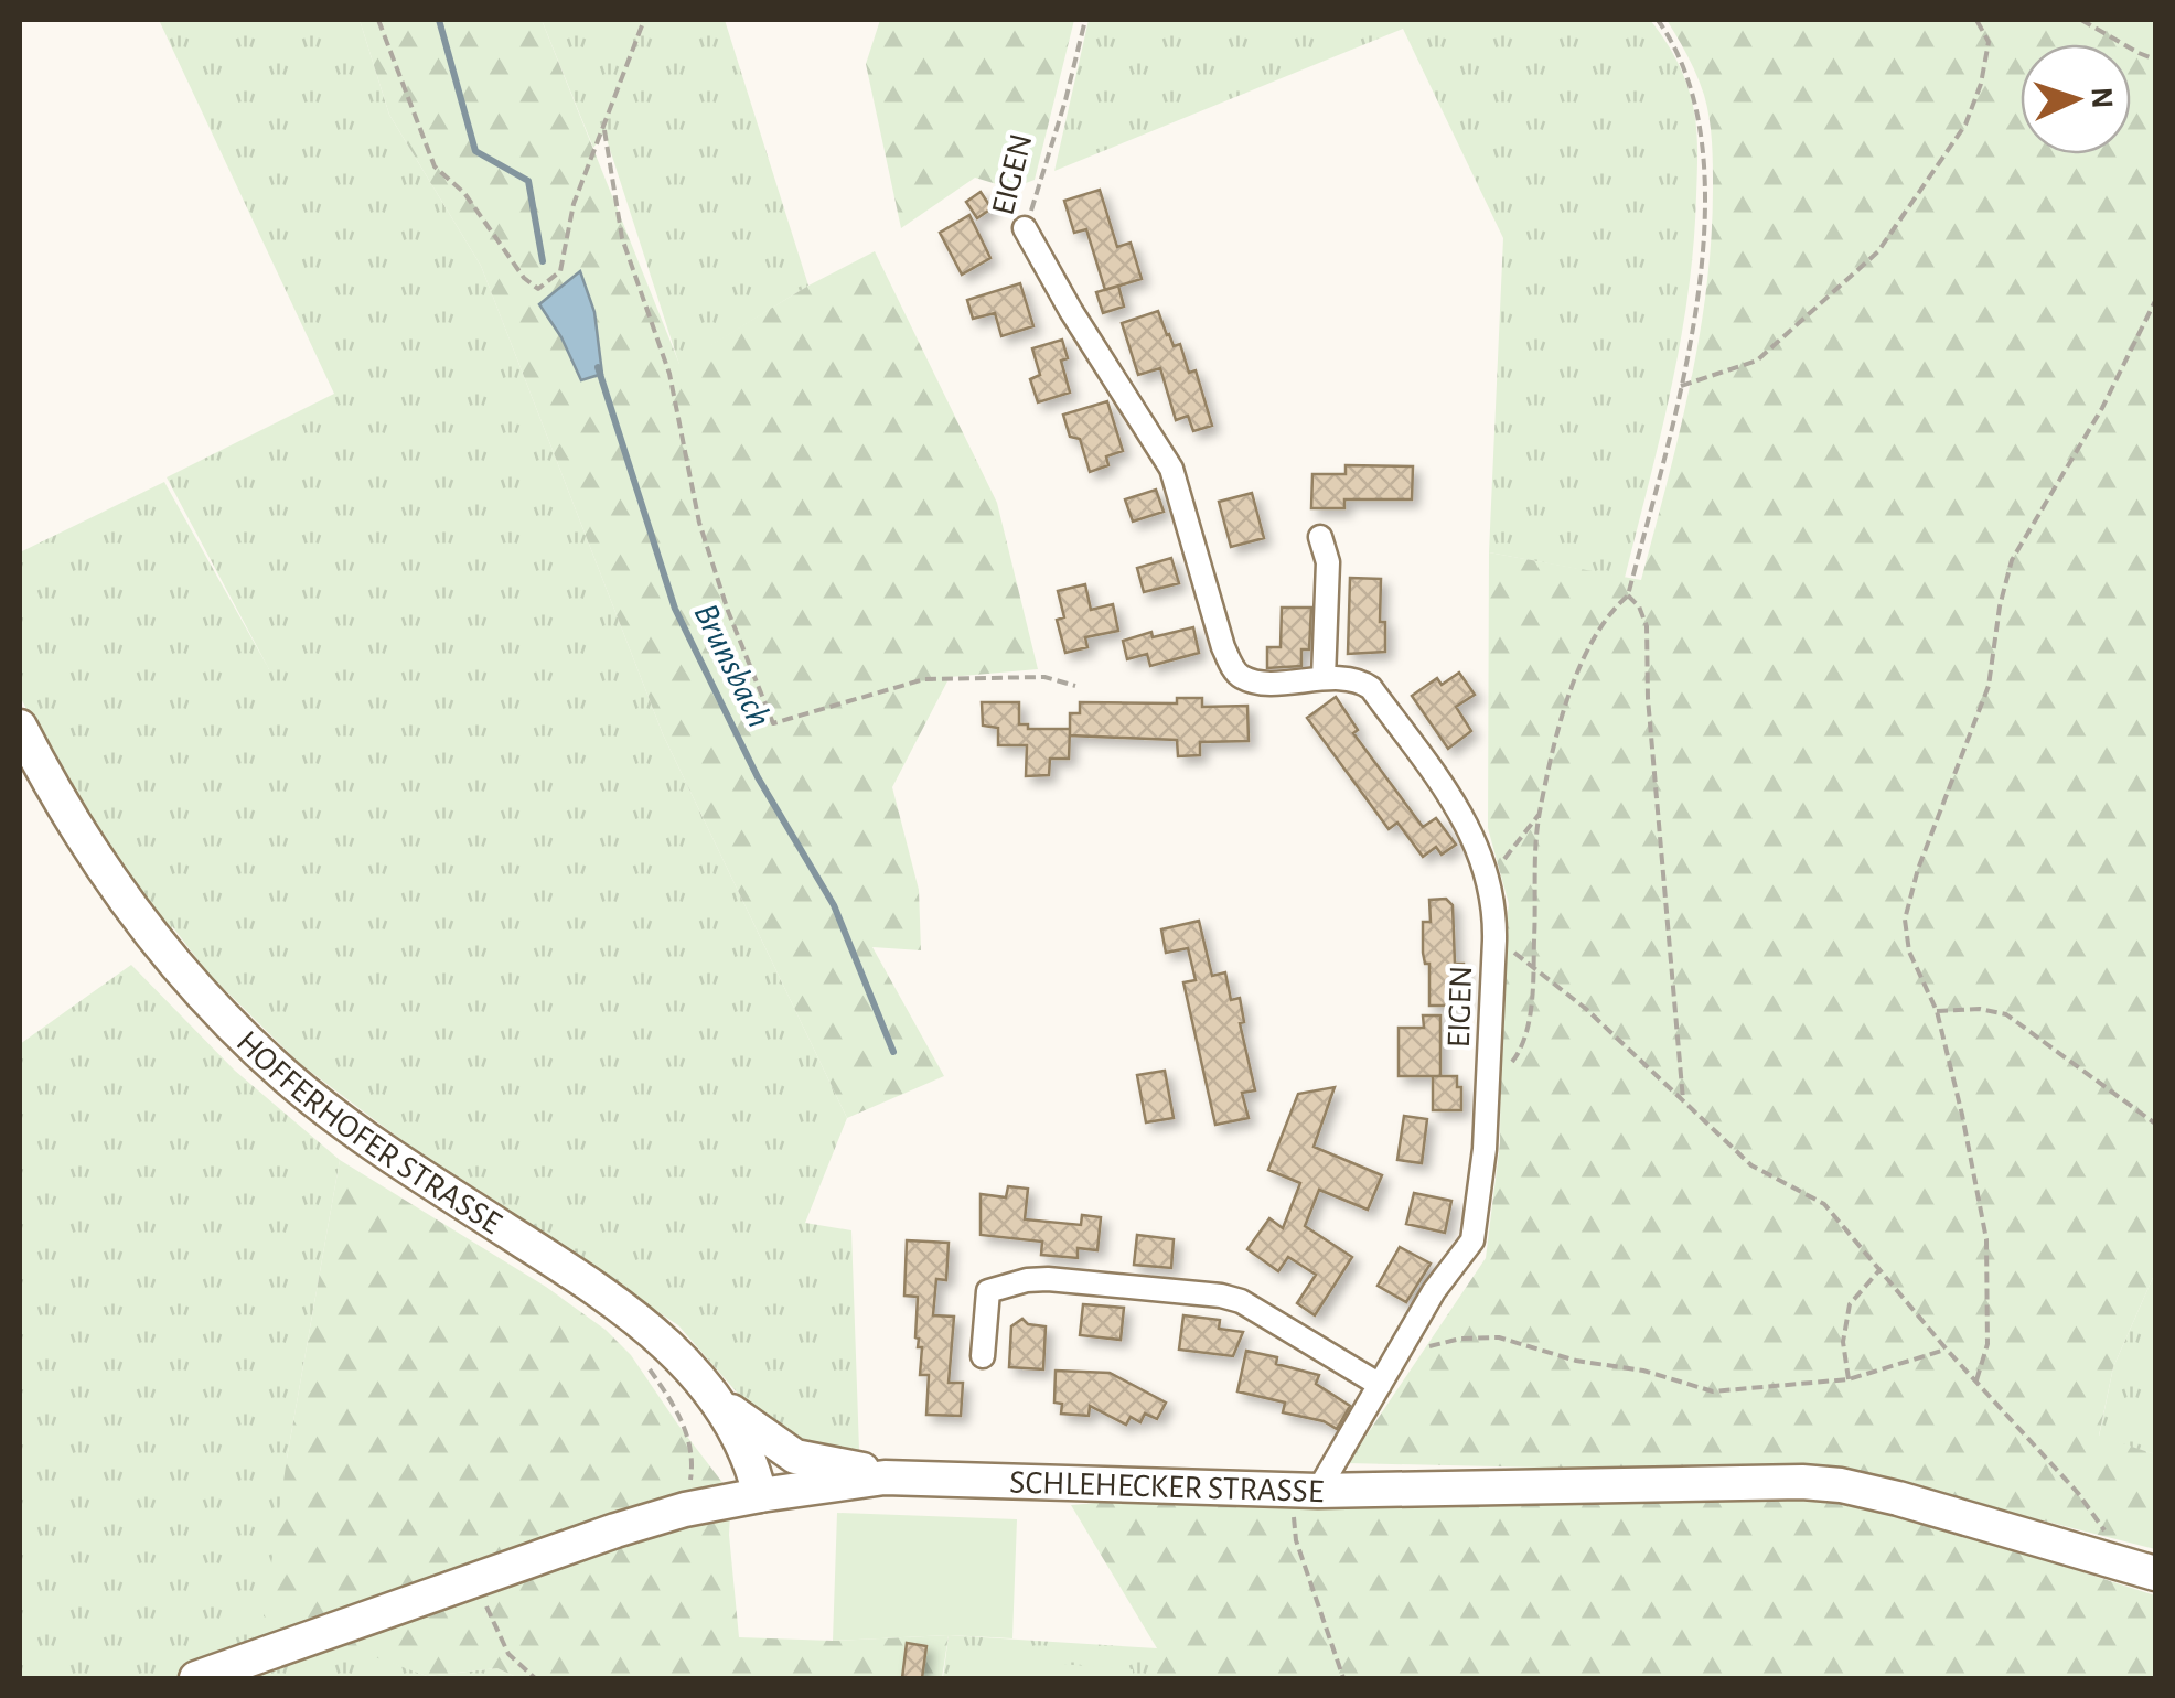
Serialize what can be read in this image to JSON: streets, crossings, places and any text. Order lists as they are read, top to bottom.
{
  "streets": {
    "main road": ["HOFFERHOFER STRASSE", "SCHLEHECKER STRASSE"],
    "street": ["EIGEN"]
  },
  "crossings": [
    ["EIGEN", "SCHLEHECKER STRASSE"],
    ["HOFFERHOFER STRASSE", "SCHLEHECKER STRASSE"]
  ],
  "water": ["Brunsbach"],
  "north": "right"
}
